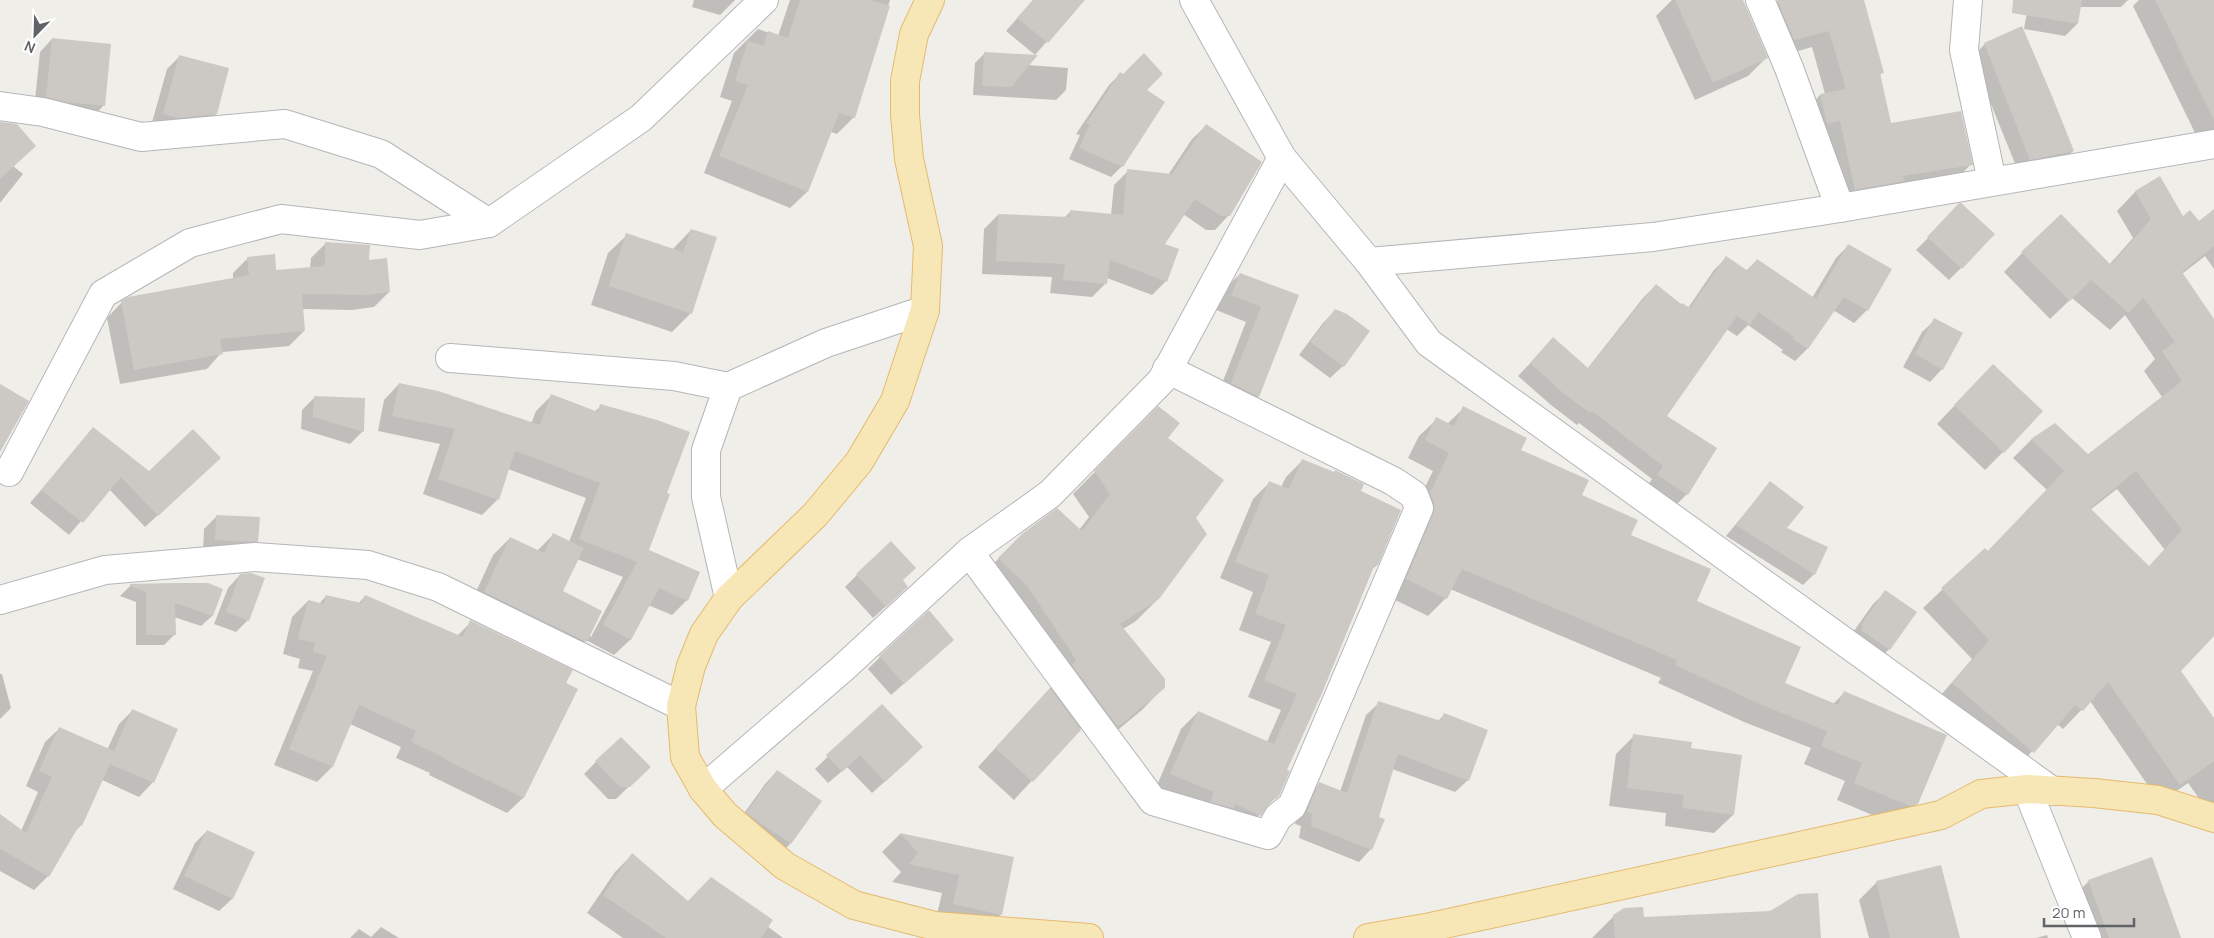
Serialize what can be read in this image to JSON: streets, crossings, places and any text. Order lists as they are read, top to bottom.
{
  "scale_bar": "20 m",
  "north": "bottom left"
}
